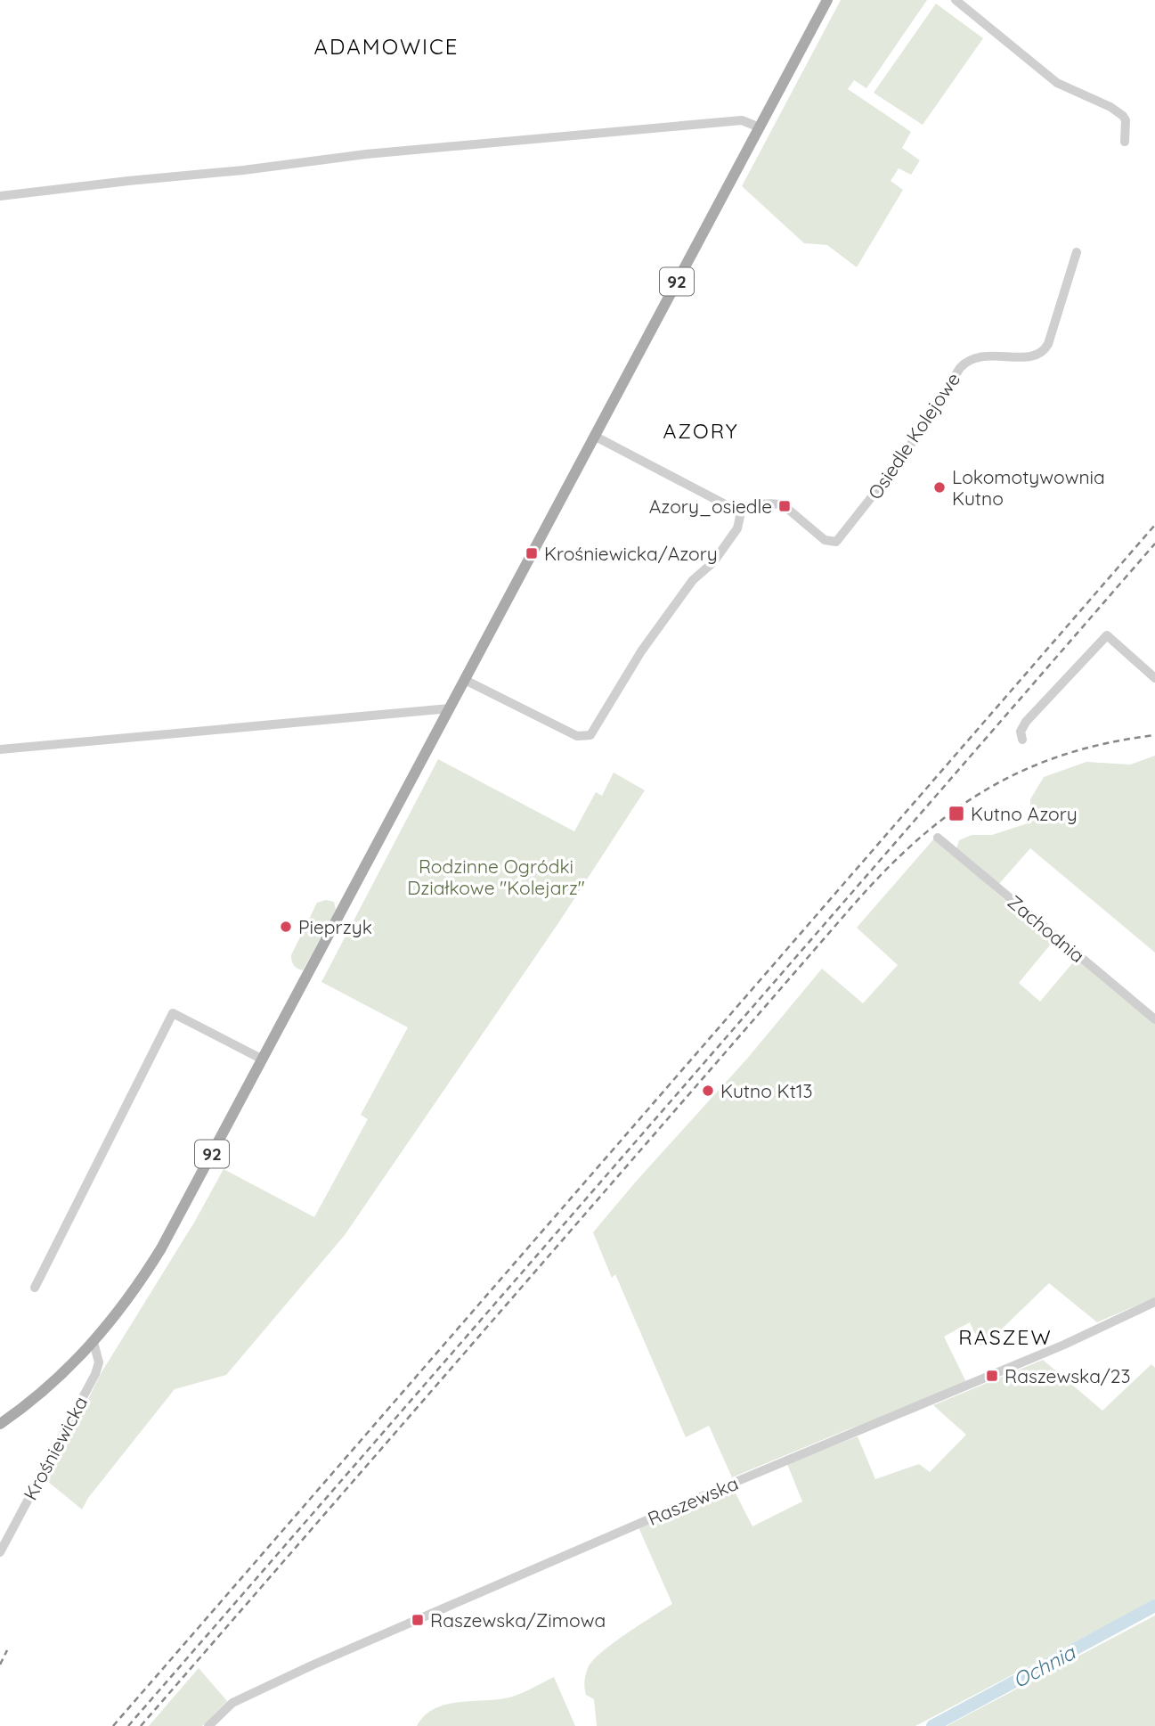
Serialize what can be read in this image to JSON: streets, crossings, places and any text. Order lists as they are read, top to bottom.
{
  "streets": {
    "main road": ["92"],
    "street": [
      "Osiedle Kolejowe",
      "Zachodnia",
      "Krośniewicka",
      "Raszewska"
    ]
  },
  "crossings": [
    ["92", "Osiedle Kolejowe"],
    ["92", "Krośniewicka"]
  ],
  "districts": ["ADAMOWICE", "AZORY", "RASZEW"],
  "water": ["Ochnia"],
  "parks": ["Rodzinne Ogródki Działkowe \"Kolejarz\""],
  "places": {
    "other": ["Lokomotywownia Kutno", "Pieprzyk", "Kutno Kt13"],
    "transit": [
      "Azory_osiedle",
      "Krośniewicka/Azory",
      "Kutno Azory",
      "Raszewska/23",
      "Raszewska/Zimowa"
    ]
  }
}
